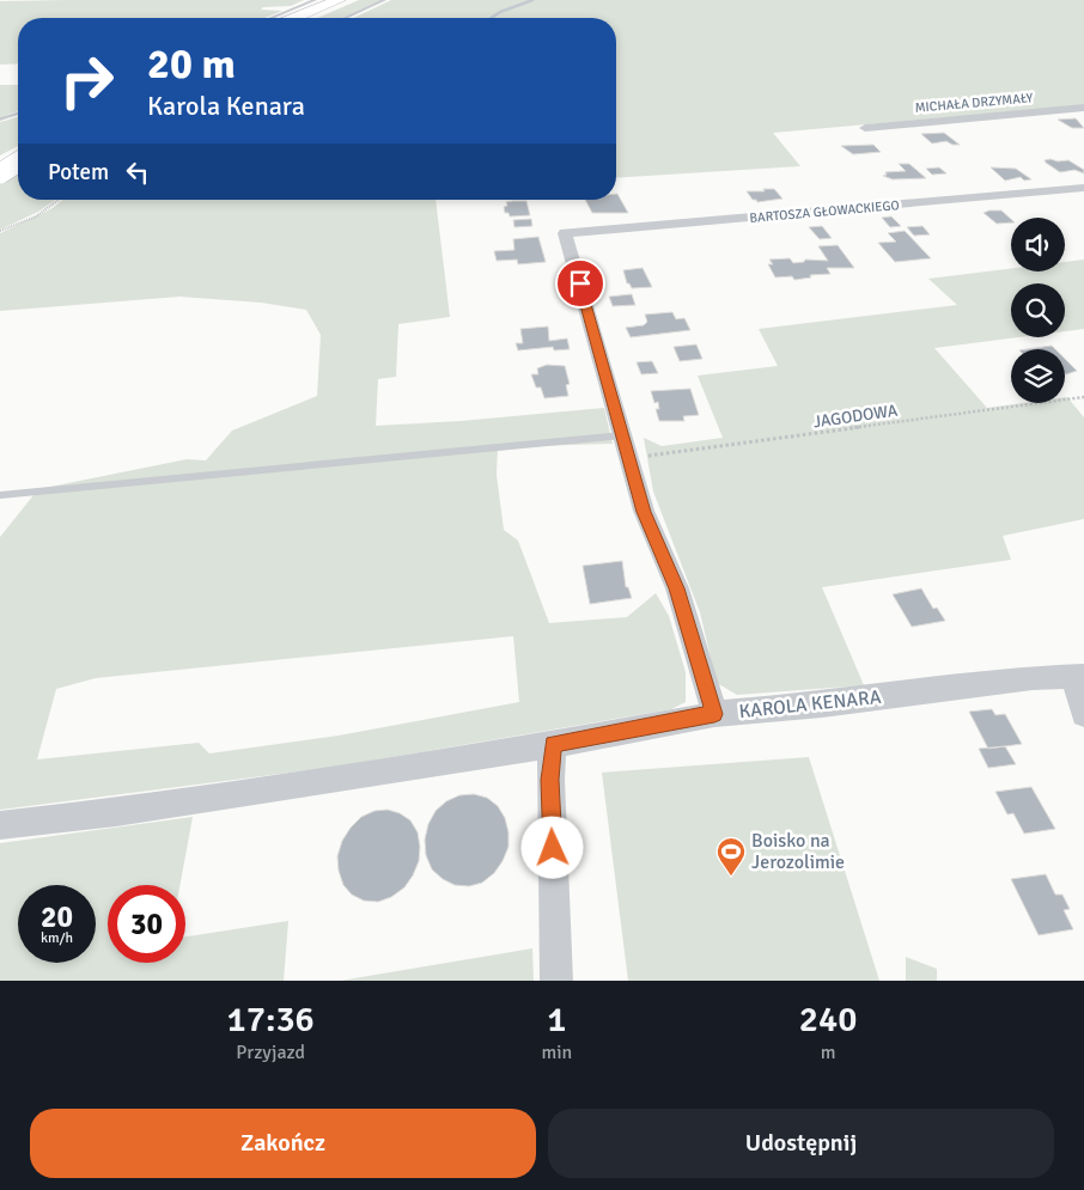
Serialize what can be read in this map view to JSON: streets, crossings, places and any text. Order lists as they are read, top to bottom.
{
  "streets": {
    "street": ["MICHAŁA DRZYMAŁY", "BARTOSZA GŁOWACKIEGO", "KAROLA KENARA"],
    "path": ["JAGODOWA"]
  },
  "places": {
    "sports": ["Boisko na Jerozolimie"]
  },
  "page": {
    "turn": ["20 m", "Karola Kenara"],
    "then": "Potem",
    "speed": "20 km/h",
    "limit": "30",
    "eta": [
      "17:36",
      "Przyjazd",
      "1",
      "min",
      "240",
      "m"
    ],
    "buttons": ["Zakończ", "Udostępnij"]
  }
}
